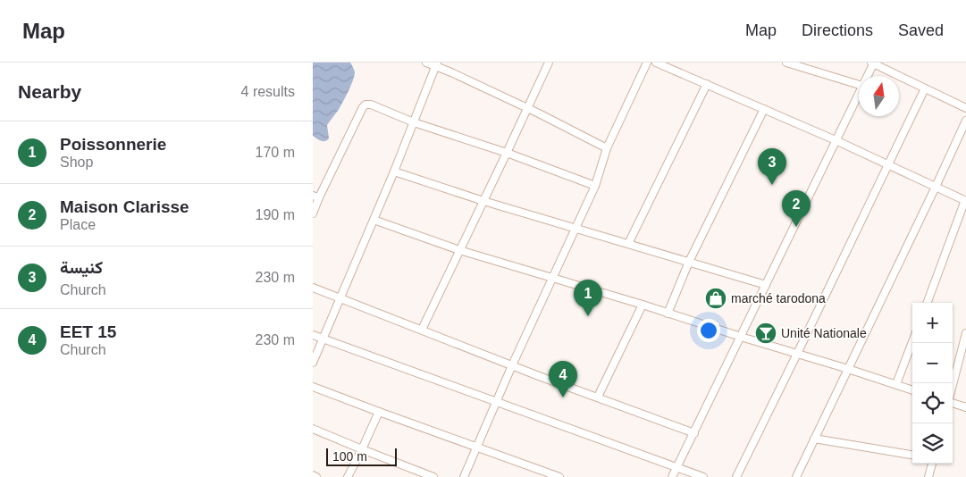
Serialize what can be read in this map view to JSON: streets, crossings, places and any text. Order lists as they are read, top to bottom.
{
  "places": {
    "shop": ["marché tarodona"],
    "bar": ["Unité Nationale"]
  },
  "scale_bar": "100 m",
  "north": "top",
  "page": {
    "header": "Map",
    "nav": ["Map", "Directions", "Saved"],
    "heading": ["Nearby", "4 results"],
    "list": [
      {
        "mark": "1",
        "name": "Poissonnerie",
        "note": "Shop",
        "value": "170 m"
      },
      {
        "mark": "2",
        "name": "Maison Clarisse",
        "note": "Place",
        "value": "190 m"
      },
      {
        "mark": "3",
        "name": "كنيسة",
        "note": "Church",
        "value": "230 m"
      },
      {
        "mark": "4",
        "name": "EET 15",
        "note": "Church",
        "value": "230 m"
      }
    ],
    "pins": [
      "3",
      "2",
      "1",
      "4"
    ],
    "map_buttons": ["+", "−"],
    "scale": "100 m"
  }
}
